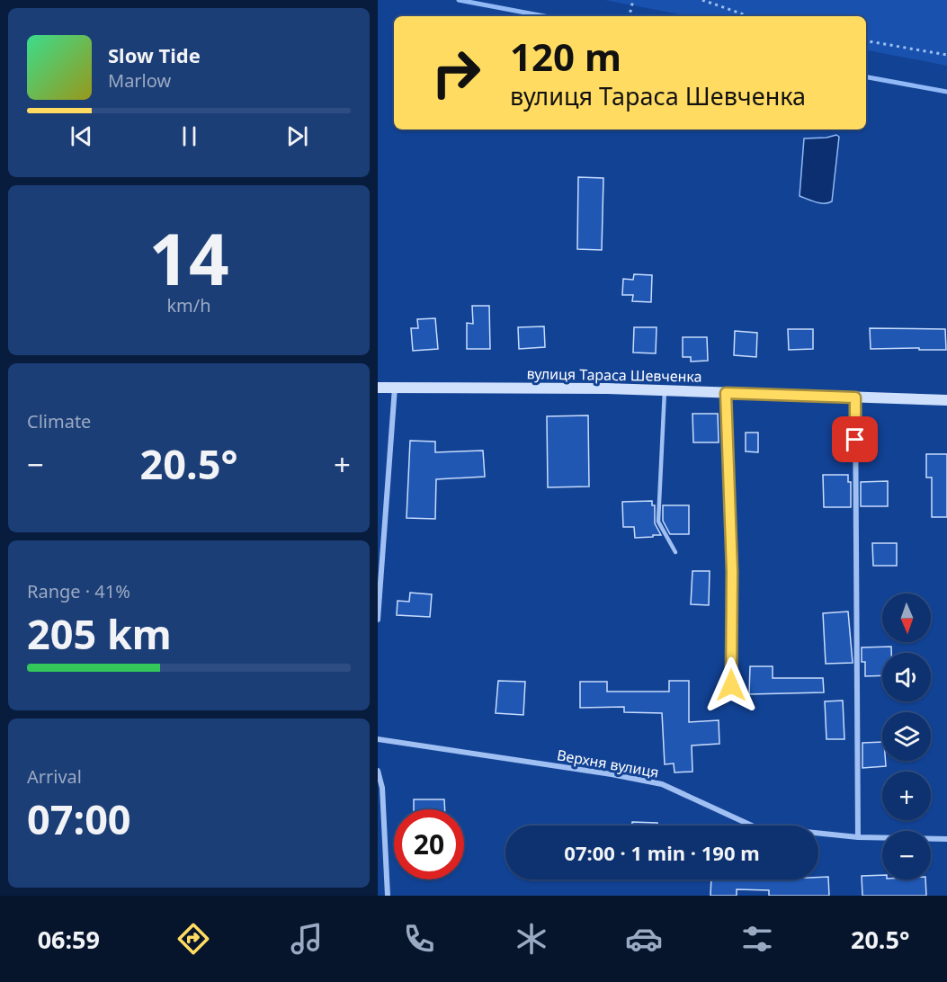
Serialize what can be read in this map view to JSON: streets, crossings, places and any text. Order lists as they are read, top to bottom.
{
  "streets": {
    "street": ["вулиця Тараса Шевченка", "Верхня вулиця"]
  },
  "north": "bottom",
  "page": {
    "turn": ["120 m", "вулиця Тараса Шевченка"],
    "song": ["Slow Tide", "Marlow"],
    "tile": [
      ["14", "km/h"],
      "Climate",
      ["Range · 41%", "205 km"],
      ["Arrival", "07:00"]
    ],
    "heat": ["−", "20.5°", "+"],
    "map_buttons": ["+", "−"],
    "limit": "20",
    "trip": "07:00 · 1 min · 190 m",
    "tabs": ["06:59", "20.5°"]
  }
}
